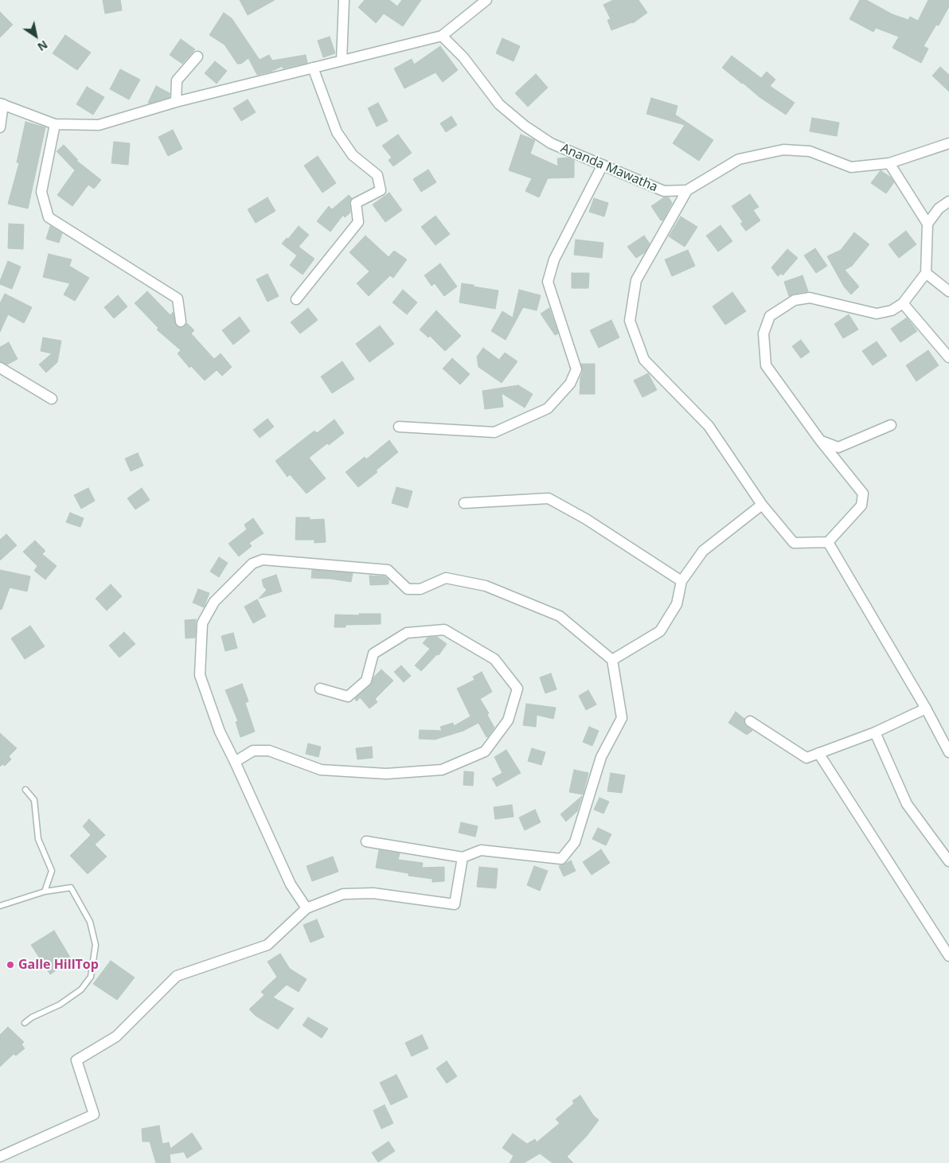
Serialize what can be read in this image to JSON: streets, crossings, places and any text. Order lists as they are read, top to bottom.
{
  "streets": {
    "street": ["Ananda Mawatha"]
  },
  "places": ["Galle HillTop"],
  "north": "bottom right"
}
